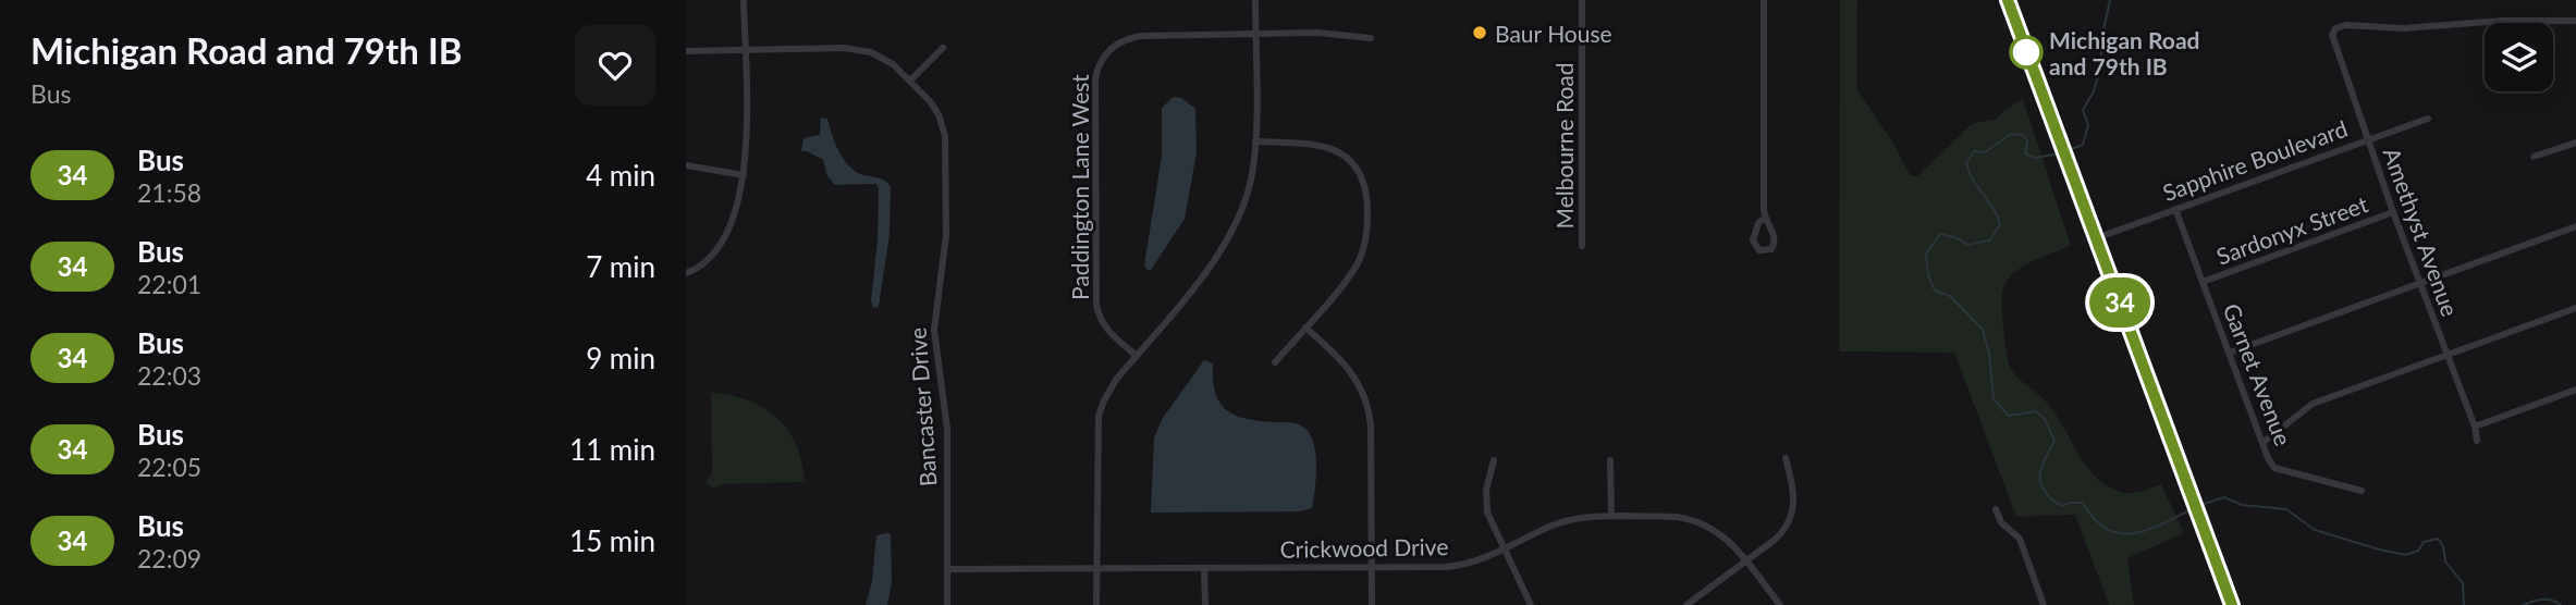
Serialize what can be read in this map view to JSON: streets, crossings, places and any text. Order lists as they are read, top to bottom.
{
  "streets": {
    "street": [
      "Melbourne Road",
      "Sapphire Boulevard",
      "Paddington Lane West",
      "Sardonyx Street",
      "Amethyst Avenue",
      "Garnet Avenue",
      "Bancaster Drive",
      "Crickwood Drive"
    ]
  },
  "crossings": [
    ["Sapphire Boulevard", "Amethyst Avenue"],
    ["Sapphire Boulevard", "Garnet Avenue"],
    ["Sardonyx Street", "Amethyst Avenue"],
    ["Sardonyx Street", "Garnet Avenue"],
    ["Bancaster Drive", "Crickwood Drive"]
  ],
  "places": ["Baur House", "Michigan Road and 79th IB"],
  "lines": ["bus line 34"],
  "page": {
    "heading": ["Michigan Road and 79th IB", "Bus"],
    "on_map": "34",
    "list": [
      {
        "mark": "34",
        "name": "Bus",
        "note": "21:58",
        "value": "4 min"
      },
      {
        "mark": "34",
        "name": "Bus",
        "note": "22:01",
        "value": "7 min"
      },
      {
        "mark": "34",
        "name": "Bus",
        "note": "22:03",
        "value": "9 min"
      },
      {
        "mark": "34",
        "name": "Bus",
        "note": "22:05",
        "value": "11 min"
      },
      {
        "mark": "34",
        "name": "Bus",
        "note": "22:09",
        "value": "15 min"
      }
    ]
  }
}
